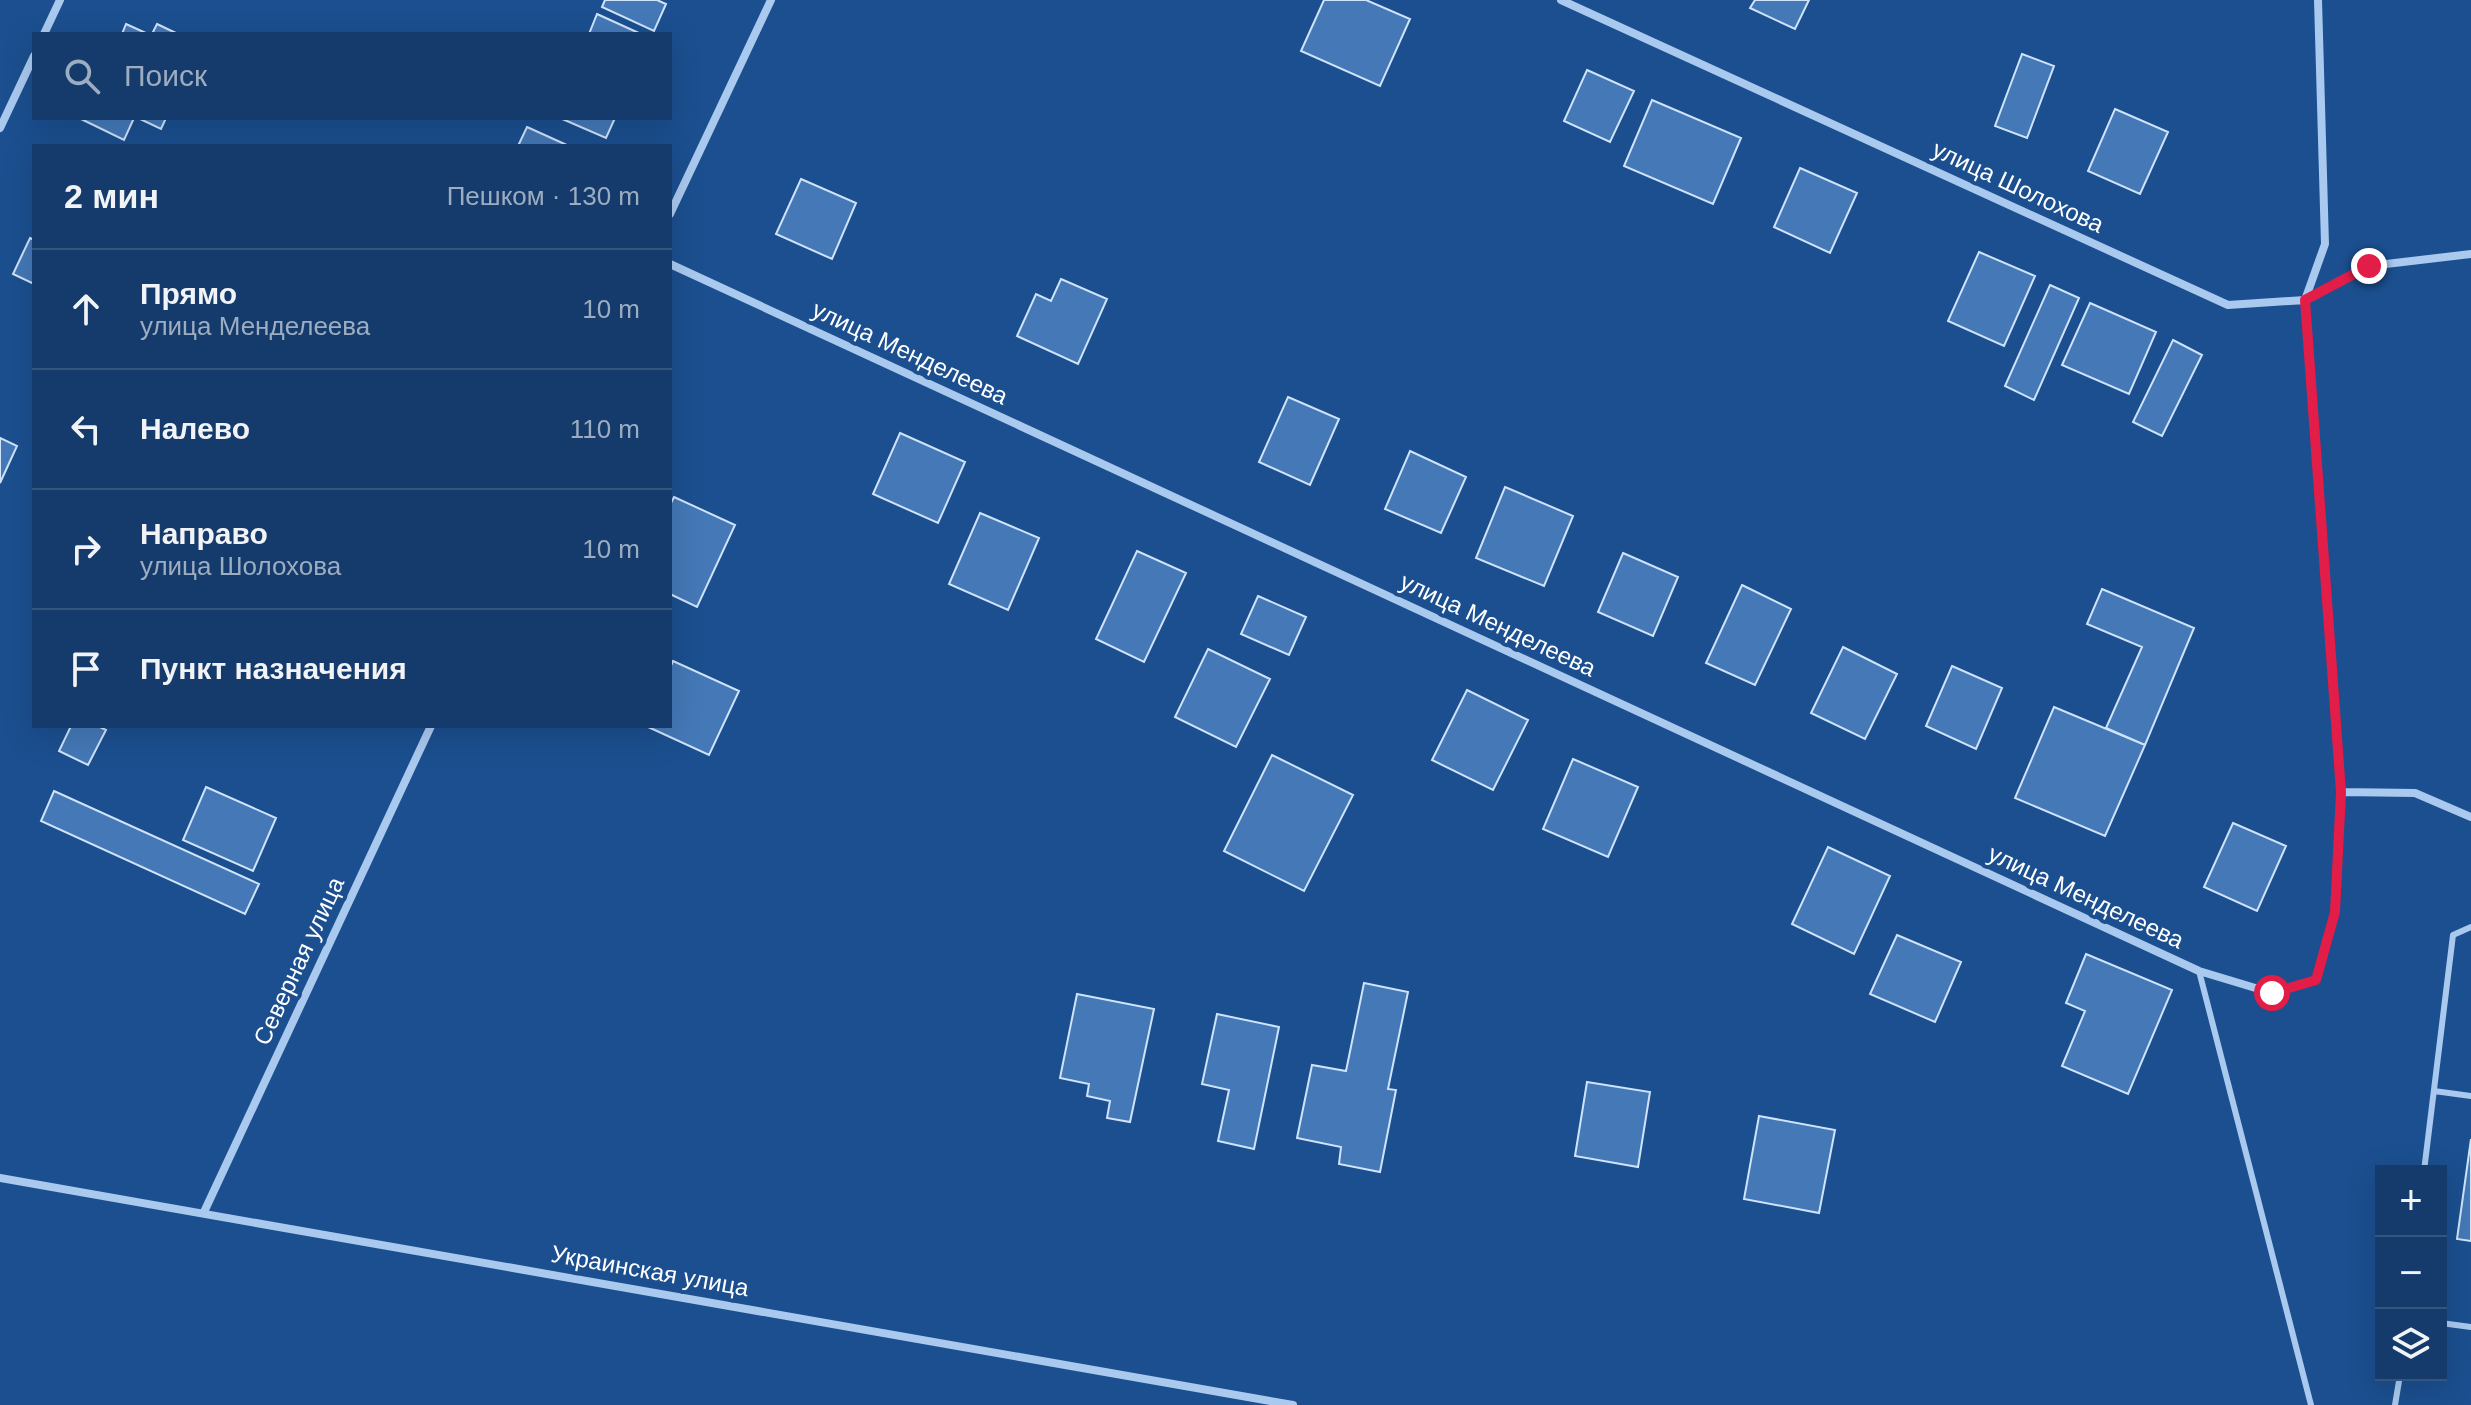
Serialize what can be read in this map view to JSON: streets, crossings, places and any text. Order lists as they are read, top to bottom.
{
  "streets": {
    "street": [
      "улица Шолохова",
      "улица Менделеева",
      "Северная улица",
      "Украинская улица"
    ]
  },
  "crossings": [
    ["Северная улица", "Украинская улица"]
  ],
  "page": {
    "search": "Поиск",
    "heading": ["2 мин", "Пешком · 130 m"],
    "list": [
      ["Прямо", "улица Менделеева", "10 m"],
      ["Налево", "110 m"],
      ["Направо", "улица Шолохова", "10 m"],
      "Пункт назначения"
    ],
    "map_buttons": ["+", "−"]
  }
}
